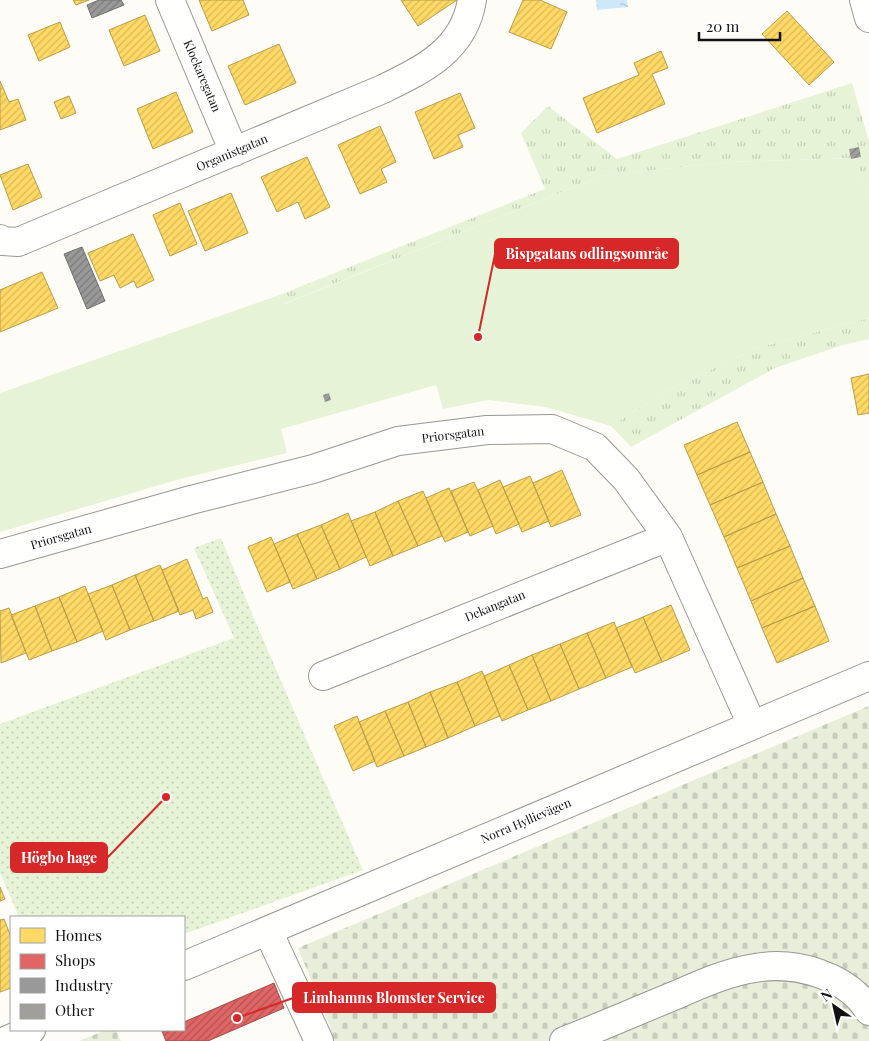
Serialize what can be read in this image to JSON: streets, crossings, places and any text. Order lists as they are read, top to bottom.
{
  "streets": {
    "street": [
      "Klockaregatan",
      "Organistgatan",
      "Priorsgatan",
      "Dekangatan",
      "Norra Hyllievägen"
    ]
  },
  "crossings": [
    ["Klockaregatan", "Organistgatan"],
    ["Priorsgatan", "Dekangatan"],
    ["Priorsgatan", "Norra Hyllievägen"]
  ],
  "places": ["Bispgatans odlingsområe", "Högbo hage", "Limhamns Blomster Service"],
  "legend": [
    "Homes",
    "Shops",
    "Industry",
    "Other"
  ],
  "scale_bar": "20 m",
  "north": "top left"
}
